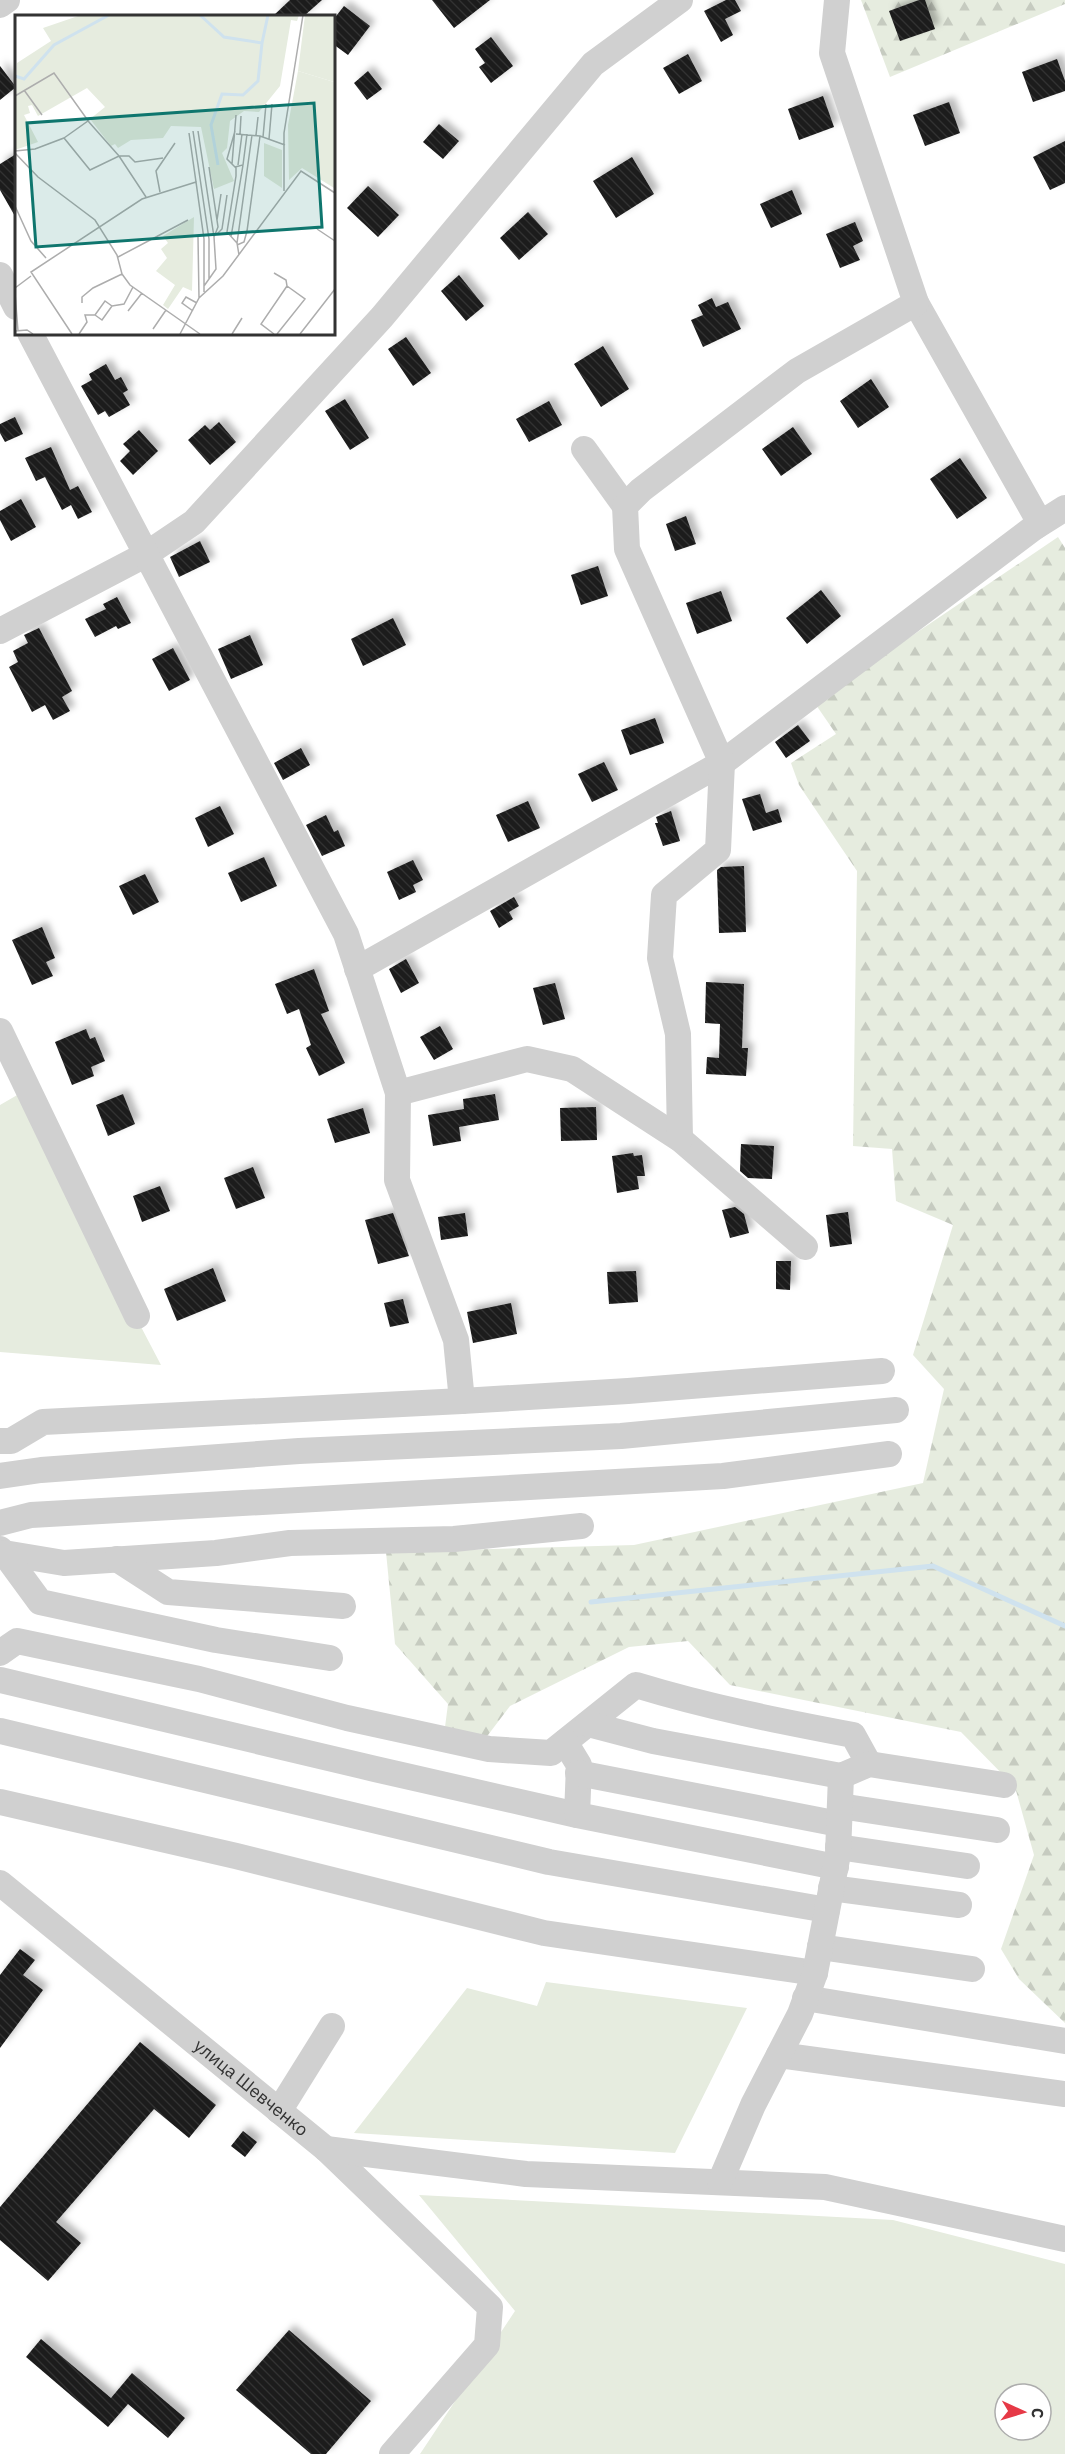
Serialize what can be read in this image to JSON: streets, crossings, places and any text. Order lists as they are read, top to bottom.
{
  "streets": {
    "street": ["улица Шевченко"]
  },
  "north": "right"
}
